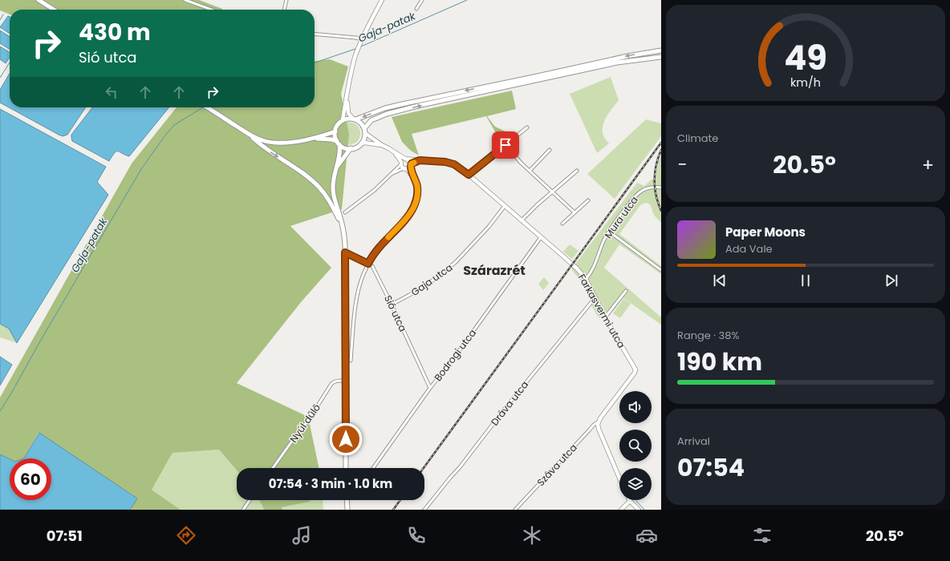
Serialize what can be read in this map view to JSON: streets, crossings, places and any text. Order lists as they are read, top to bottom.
{
  "streets": {
    "street": [
      "Mura utca",
      "Gaja utca",
      "Farkasvermi utca",
      "Sió utca",
      "Bodrogi utca",
      "Dráva utca",
      "Nyúl dűlő",
      "Száva utca"
    ]
  },
  "crossings": [
    ["Mura utca", "Farkasvermi utca"],
    ["Gaja utca", "Farkasvermi utca"],
    ["Gaja utca", "Sió utca"],
    ["Farkasvermi utca", "Bodrogi utca"],
    ["Farkasvermi utca", "Dráva utca"],
    ["Farkasvermi utca", "Száva utca"],
    ["Sió utca", "Bodrogi utca"]
  ],
  "districts": ["Szárazrét"],
  "water": ["Gaja-patak"],
  "page": {
    "turn": ["430 m", "Sió utca"],
    "tile": [
      "Climate",
      ["Range · 38%", "190 km"],
      ["Arrival", "07:54"]
    ],
    "heat": ["−", "20.5°", "+"],
    "song": ["Paper Moons", "Ada Vale"],
    "limit": "60",
    "trip": "07:54 · 3 min · 1.0 km",
    "tabs": ["07:51", "20.5°"],
    "gauge": ["49", "km/h"]
  }
}
